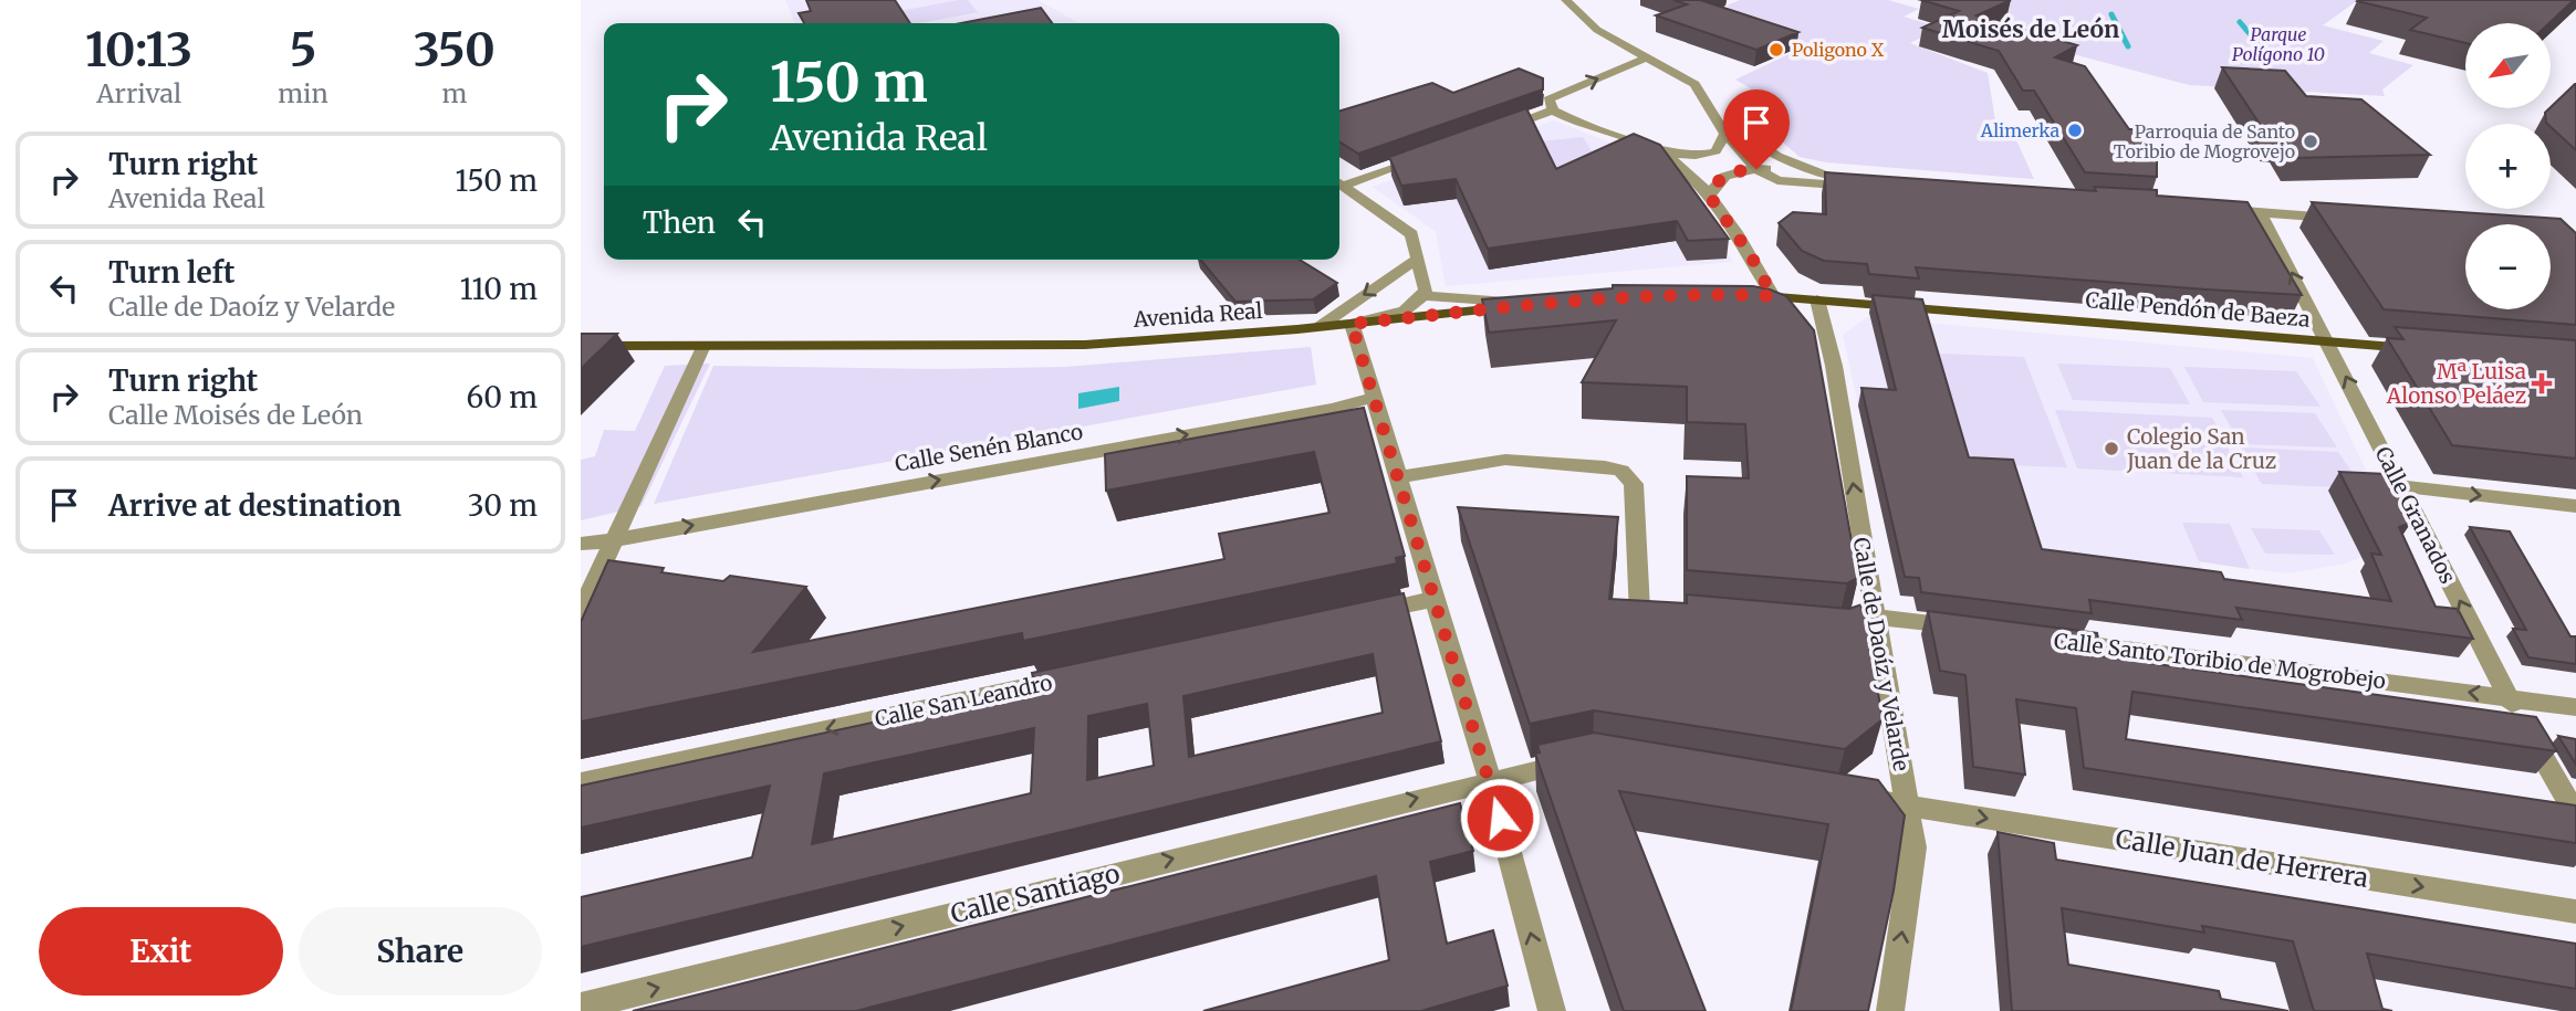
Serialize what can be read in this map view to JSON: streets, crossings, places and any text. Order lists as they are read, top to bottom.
{
  "streets": {
    "main road": ["Calle Pendón de Baeza", "Avenida Real"],
    "street": [
      "Calle Senén Blanco",
      "Calle Granados",
      "Calle de Daoíz y Velarde",
      "Calle Santo Toribio de Mogrobejo",
      "Calle San Leandro",
      "Calle Juan de Herrera",
      "Calle Santiago"
    ]
  },
  "crossings": [
    ["Calle Pendón de Baeza", "Calle Granados"],
    ["Calle Pendón de Baeza", "Calle de Daoíz y Velarde"],
    ["Calle Granados", "Calle Santo Toribio de Mogrobejo"],
    ["Calle de Daoíz y Velarde", "Calle Juan de Herrera"]
  ],
  "one_way": [
    "Calle Senén Blanco",
    "Calle Granados",
    "Calle de Daoíz y Velarde",
    "Calle Santo Toribio de Mogrobejo",
    "Calle San Leandro",
    "Calle Juan de Herrera",
    "Calle Santiago"
  ],
  "districts": ["Moisés de León"],
  "parks": ["Parque Polígono 10"],
  "places": {
    "other": [
      "Poligono X",
      "Alimerka",
      "Parroquia de Santo Toribio de Mogrovejo",
      "Colegio San Juan de la Cruz"
    ],
    "health": ["Mª Luisa Alonso Peláez"]
  },
  "north": "bottom left",
  "page": {
    "eta": [
      "10:13",
      "Arrival",
      "5",
      "min",
      "350",
      "m"
    ],
    "map_buttons": ["+", "−"],
    "turn": ["150 m", "Avenida Real"],
    "list": [
      {
        "name": "Turn right",
        "note": "Avenida Real",
        "value": "150 m"
      },
      {
        "name": "Turn left",
        "note": "Calle de Daoíz y Velarde",
        "value": "110 m"
      },
      {
        "name": "Turn right",
        "note": "Calle Moisés de León",
        "value": "60 m"
      },
      {
        "name": "Arrive at destination",
        "value": "30 m"
      }
    ],
    "then": "Then",
    "buttons": ["Exit", "Share"]
  }
}
